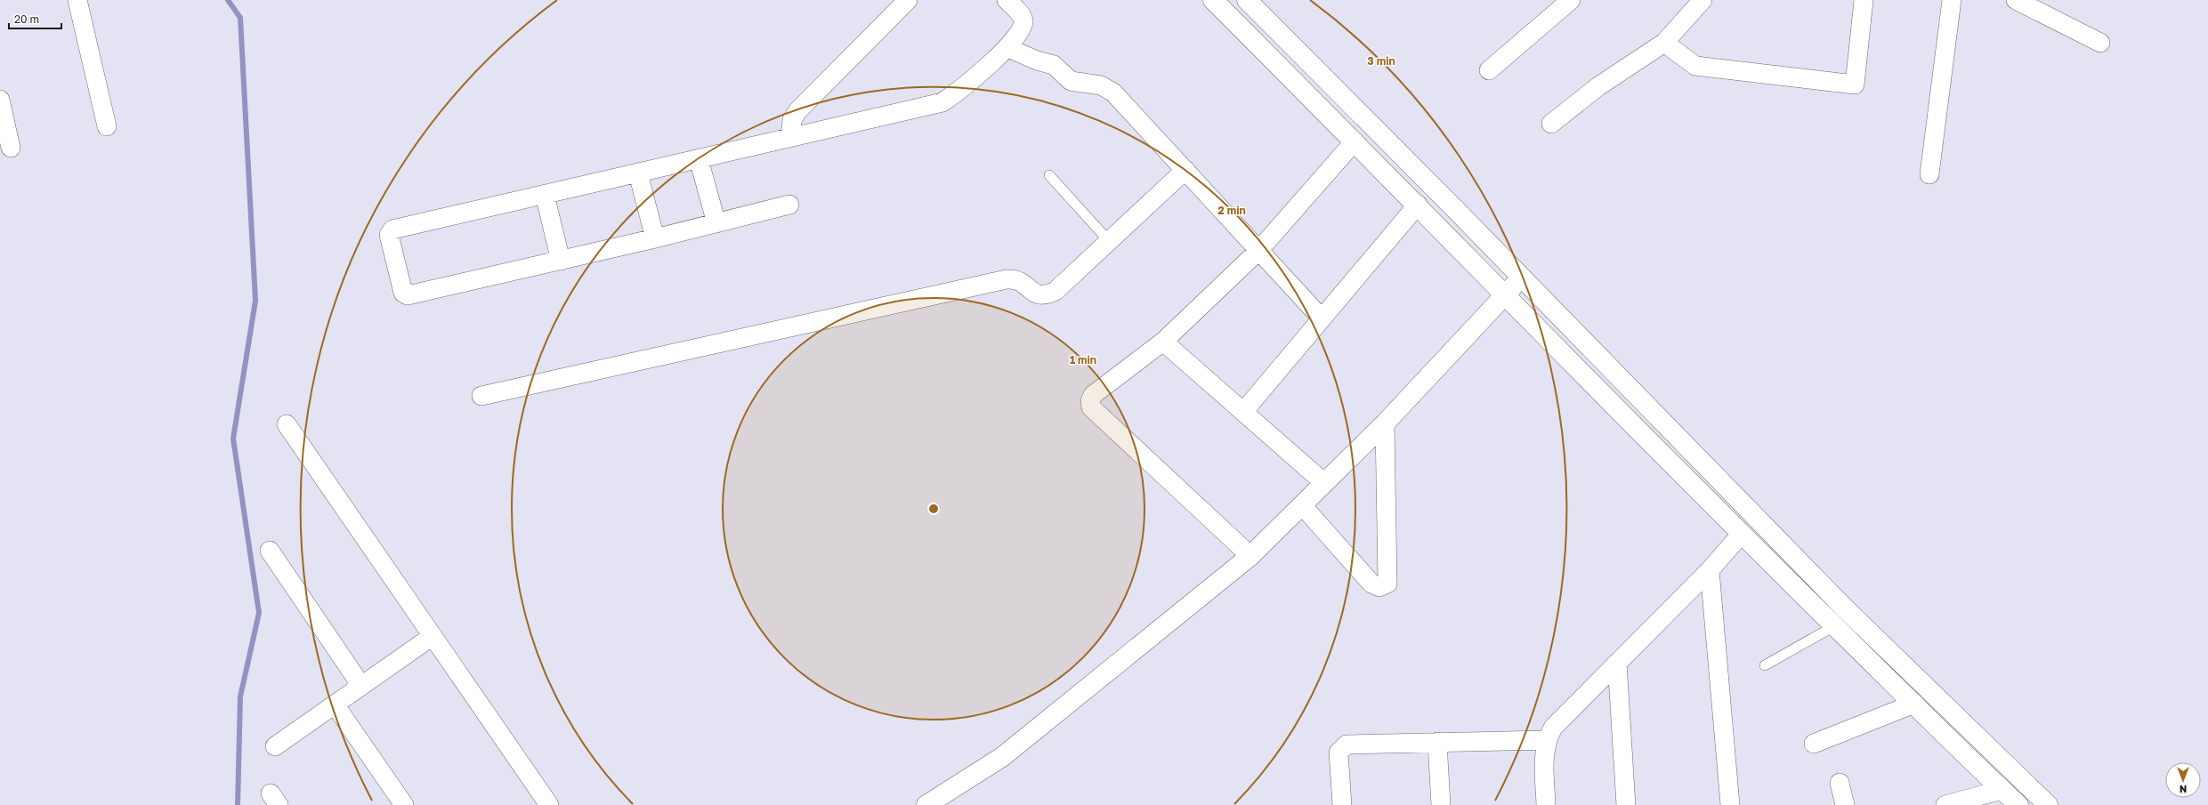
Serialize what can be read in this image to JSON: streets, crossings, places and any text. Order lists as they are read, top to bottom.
{
  "scale_bar": "20 m",
  "north": "bottom",
  "rings": ["3 min", "2 min", "1 min"]
}
